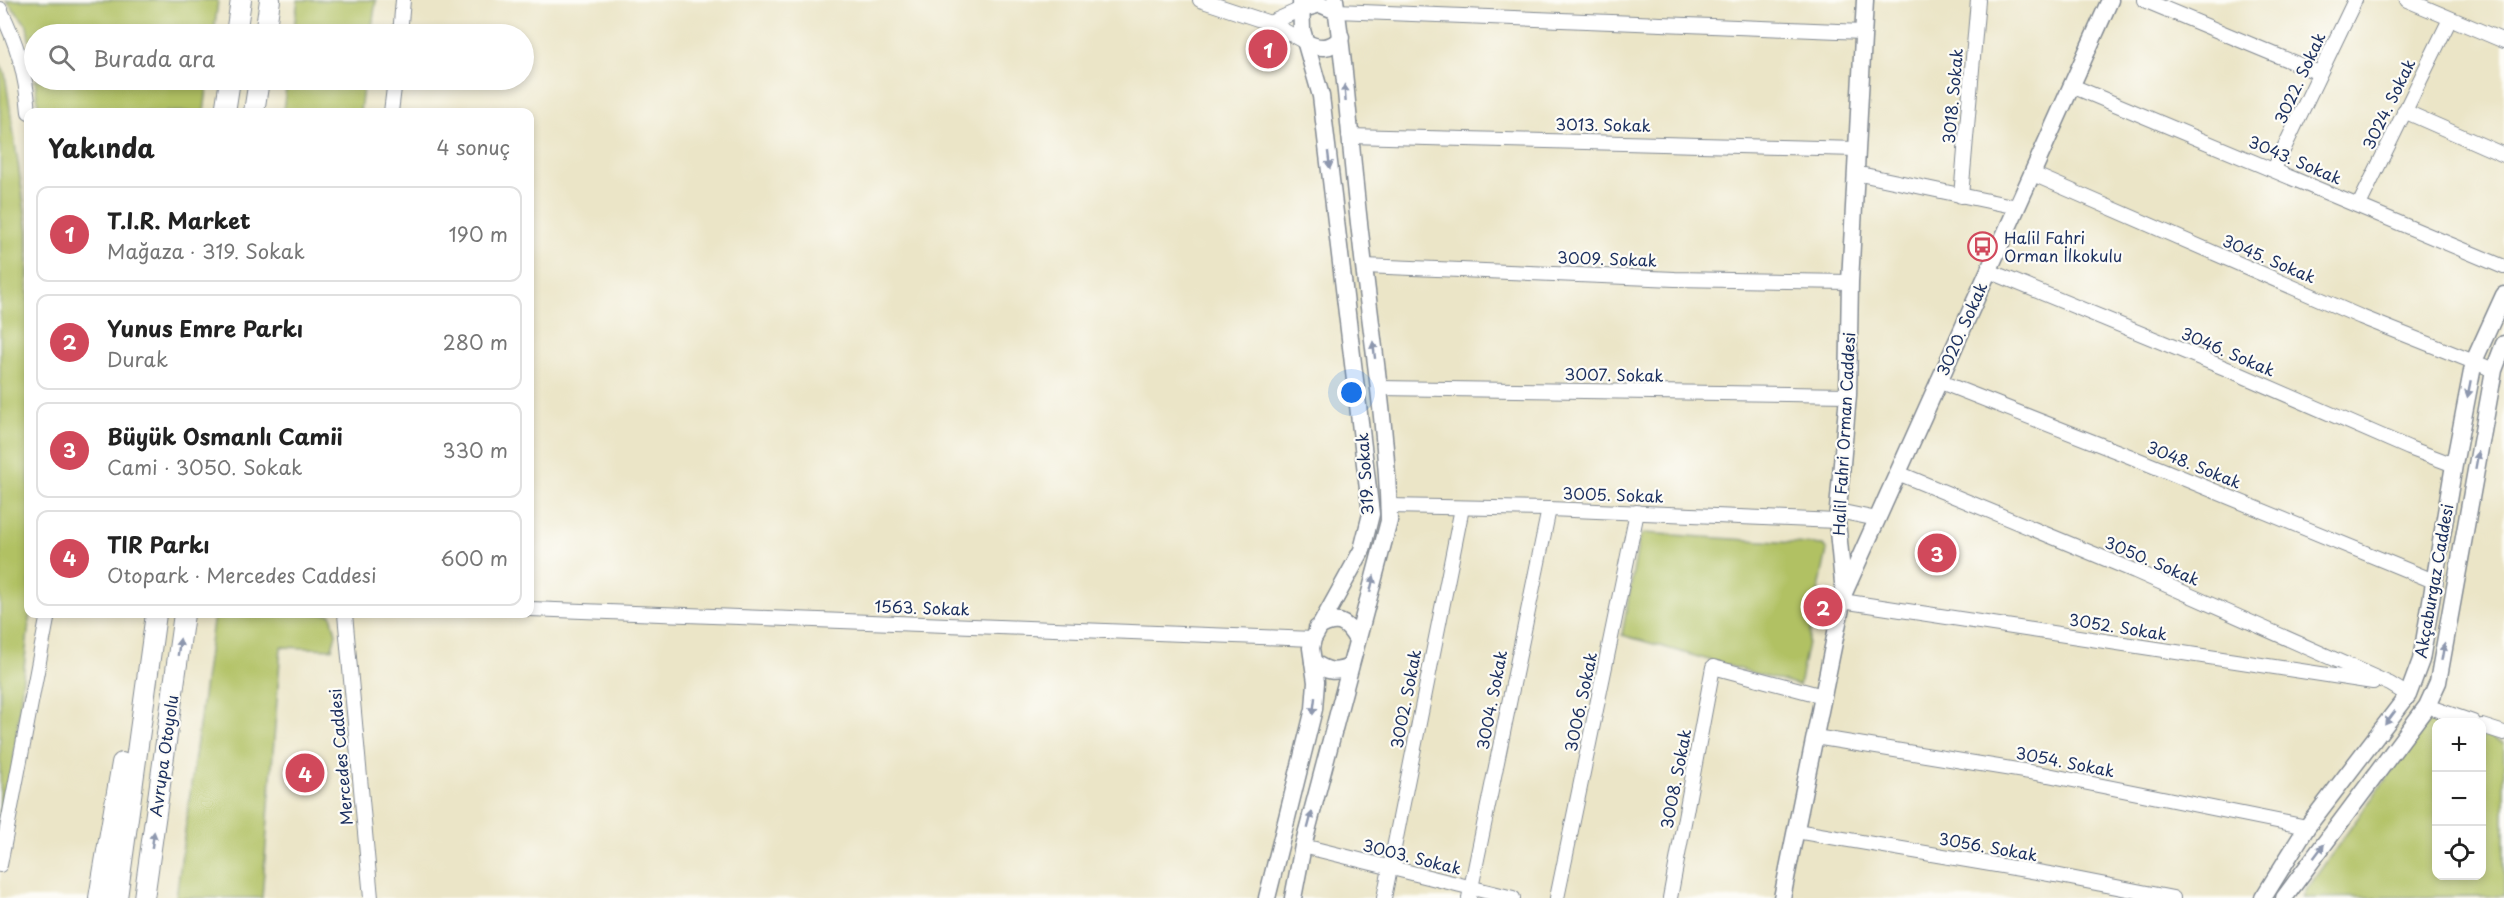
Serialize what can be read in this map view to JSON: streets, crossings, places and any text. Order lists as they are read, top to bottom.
{
  "streets": {
    "highway": ["Avrupa Otoyolu"],
    "main road": [
      "3020. Sokak",
      "Halil Fahri Orman Caddesi",
      "319. Sokak",
      "Akçaburgaz Caddesi"
    ],
    "street": [
      "3022. Sokak",
      "3018. Sokak",
      "3024. Sokak",
      "3013. Sokak",
      "3043. Sokak",
      "3009. Sokak",
      "3045. Sokak",
      "3046. Sokak",
      "3007. Sokak",
      "3048. Sokak",
      "3005. Sokak",
      "3050. Sokak",
      "1563. Sokak",
      "3052. Sokak",
      "3002. Sokak",
      "3004. Sokak",
      "3006. Sokak",
      "Mercedes Caddesi",
      "3054. Sokak",
      "3008. Sokak",
      "3056. Sokak",
      "3003. Sokak"
    ]
  },
  "crossings": [
    ["3022. Sokak", "3043. Sokak"],
    ["3024. Sokak", "3043. Sokak"],
    ["3013. Sokak", "Halil Fahri Orman Caddesi"],
    ["3013. Sokak", "319. Sokak"],
    ["3043. Sokak", "3020. Sokak"],
    ["3009. Sokak", "Halil Fahri Orman Caddesi"],
    ["3009. Sokak", "319. Sokak"],
    ["3045. Sokak", "3020. Sokak"],
    ["3045. Sokak", "Akçaburgaz Caddesi"],
    ["3020. Sokak", "3046. Sokak"],
    ["3020. Sokak", "Halil Fahri Orman Caddesi"],
    ["3020. Sokak", "3048. Sokak"],
    ["3020. Sokak", "3005. Sokak"],
    ["3020. Sokak", "3050. Sokak"],
    ["3020. Sokak", "3052. Sokak"],
    ["3046. Sokak", "Akçaburgaz Caddesi"],
    ["3007. Sokak", "Halil Fahri Orman Caddesi"],
    ["3007. Sokak", "319. Sokak"],
    ["Halil Fahri Orman Caddesi", "3005. Sokak"],
    ["Halil Fahri Orman Caddesi", "3052. Sokak"],
    ["Halil Fahri Orman Caddesi", "3054. Sokak"],
    ["Halil Fahri Orman Caddesi", "3008. Sokak"],
    ["Halil Fahri Orman Caddesi", "3056. Sokak"],
    ["3048. Sokak", "Akçaburgaz Caddesi"],
    ["319. Sokak", "3005. Sokak"],
    ["319. Sokak", "1563. Sokak"],
    ["319. Sokak", "3003. Sokak"],
    ["3005. Sokak", "3002. Sokak"],
    ["3005. Sokak", "3004. Sokak"],
    ["3005. Sokak", "3006. Sokak"],
    ["3050. Sokak", "Akçaburgaz Caddesi"],
    ["3050. Sokak", "3052. Sokak"],
    ["Akçaburgaz Caddesi", "3054. Sokak"],
    ["3002. Sokak", "3003. Sokak"],
    ["3004. Sokak", "3003. Sokak"]
  ],
  "places": {
    "bus stop": ["Halil Fahri Orman İlkokulu"]
  },
  "page": {
    "search": "Burada ara",
    "pins": [
      "1",
      "3",
      "2",
      "4"
    ],
    "heading": ["Yakında", "4 sonuç"],
    "list": [
      {
        "mark": "1",
        "name": "T.I.R. Market",
        "note": "Mağaza · 319. Sokak",
        "value": "190 m"
      },
      {
        "mark": "2",
        "name": "Yunus Emre Parkı",
        "note": "Durak",
        "value": "280 m"
      },
      {
        "mark": "3",
        "name": "Büyük Osmanlı Camii",
        "note": "Cami · 3050. Sokak",
        "value": "330 m"
      },
      {
        "mark": "4",
        "name": "TIR Parkı",
        "note": "Otopark · Mercedes Caddesi",
        "value": "600 m"
      }
    ],
    "map_buttons": ["+", "−"]
  }
}
